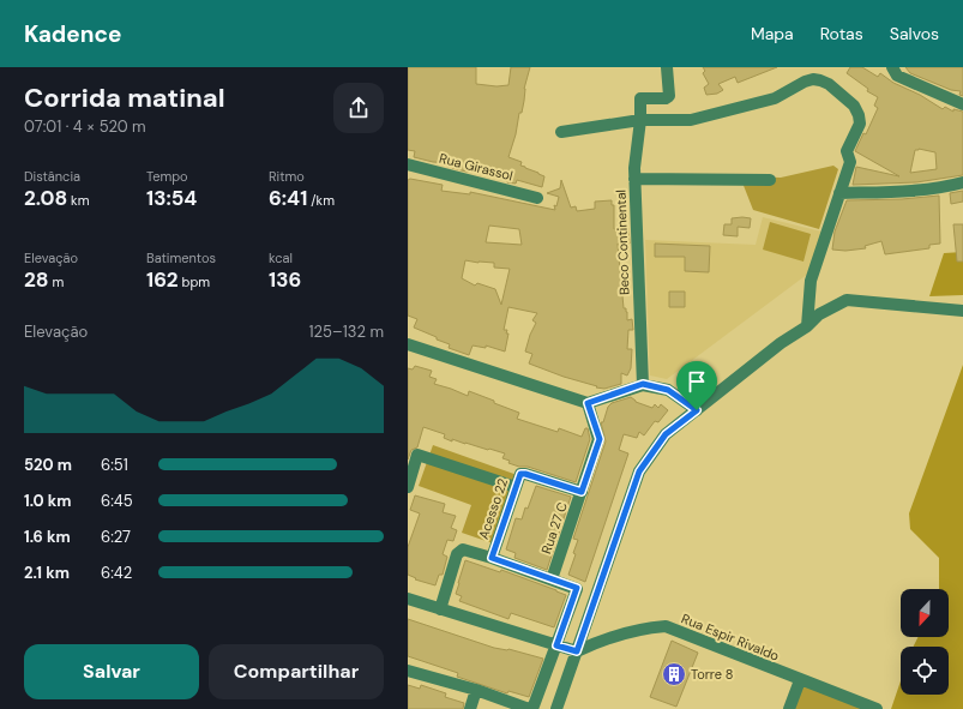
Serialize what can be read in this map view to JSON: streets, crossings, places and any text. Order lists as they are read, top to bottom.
{
  "streets": {
    "street": [
      "Rua Girassol",
      "Beco Continental",
      "Acesso 22",
      "Rua 27 C",
      "Rua Espir Rivaldo"
    ]
  },
  "crossings": [
    ["Acesso 22", "Rua 27 C"]
  ],
  "places": {
    "building": ["Torre 8"]
  },
  "north": "bottom",
  "page": {
    "header": "Kadence",
    "nav": ["Mapa", "Rotas", "Salvos"],
    "heading": ["Corrida matinal", "07:01 · 4 × 520 m"],
    "stats": [
      ["Distância", "2.08 km"],
      ["Tempo", "13:54"],
      ["Ritmo", "6:41 /km"],
      ["Elevação", "28 m"],
      ["Batimentos", "162 bpm"],
      ["kcal", "136"]
    ],
    "chart": ["Elevação", "125–132 m"],
    "list": [
      {
        "name": "520 m",
        "note": "6:51"
      },
      {
        "name": "1.0 km",
        "note": "6:45"
      },
      {
        "name": "1.6 km",
        "note": "6:27"
      },
      {
        "name": "2.1 km",
        "note": "6:42"
      }
    ],
    "buttons": ["Salvar", "Compartilhar"]
  }
}
